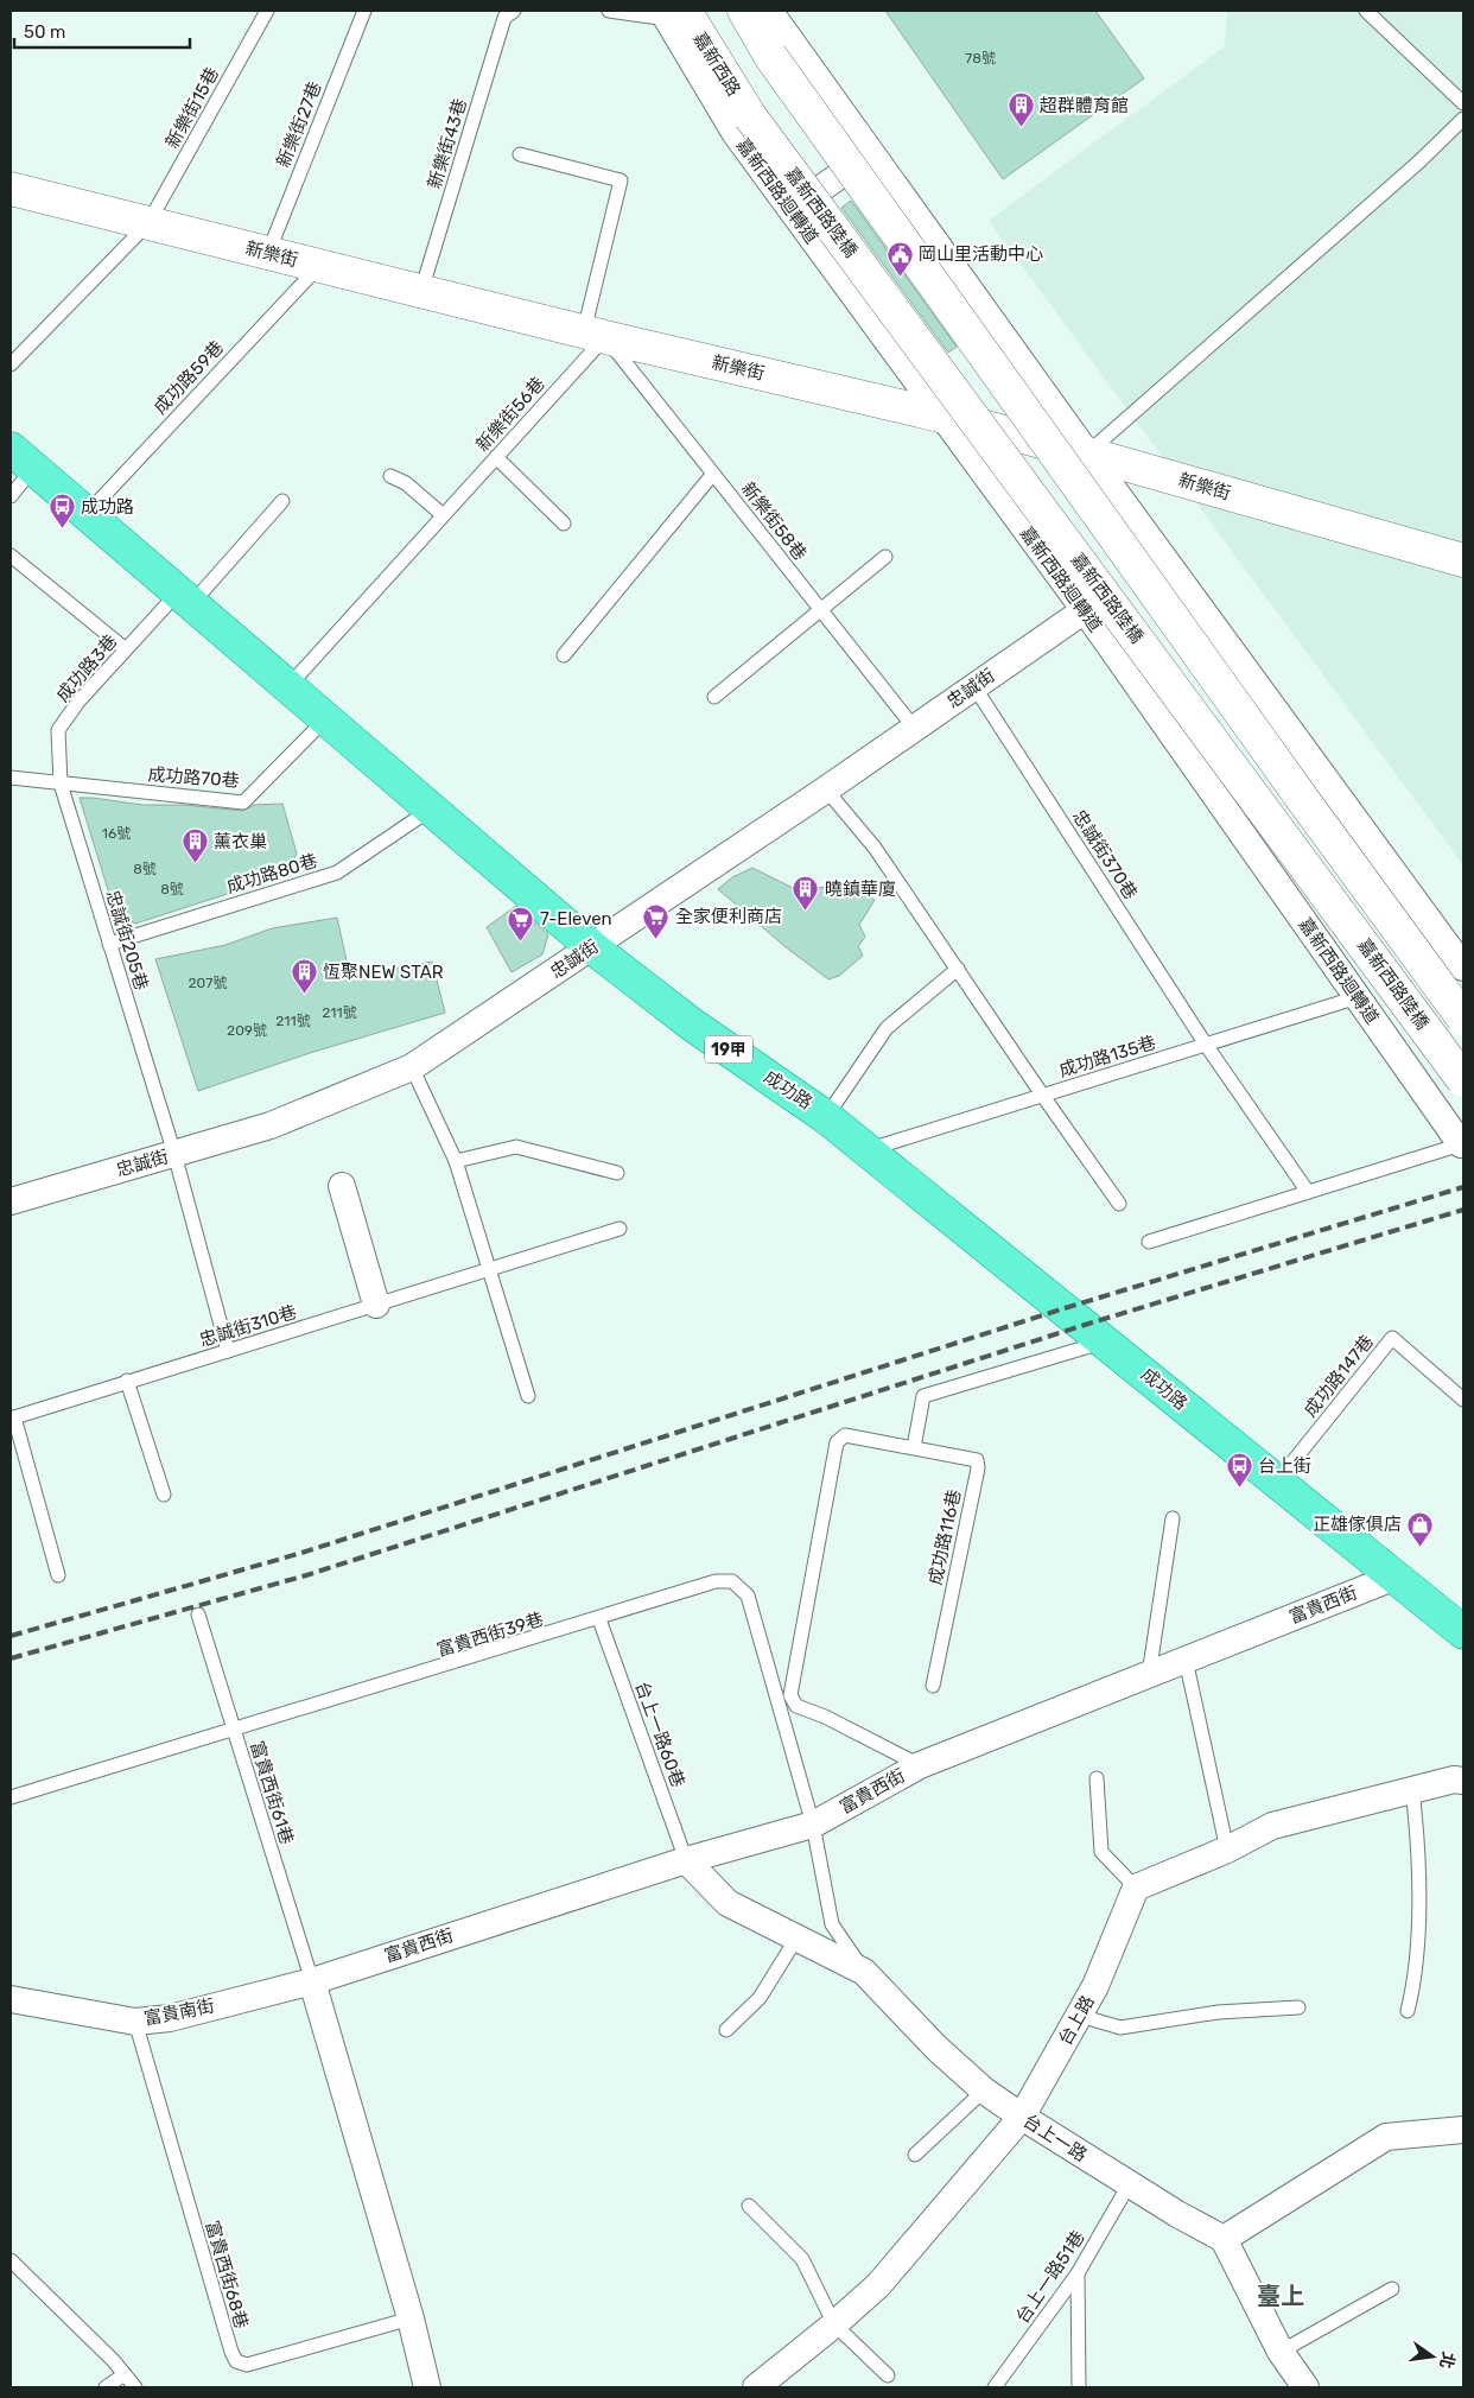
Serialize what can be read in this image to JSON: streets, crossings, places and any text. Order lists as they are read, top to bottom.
{
  "streets": {
    "main road": ["19甲", "成功路"],
    "street": [
      "嘉新西路",
      "嘉新西路迴轉道",
      "嘉新西路陸橋",
      "新樂街",
      "忠誠街",
      "富貴西街",
      "富貴南街",
      "台上路",
      "台上一路"
    ],
    "lane": [
      "新樂街15巷",
      "新樂街27巷",
      "新樂街43巷",
      "成功路59巷",
      "新樂街56巷",
      "新樂街58巷",
      "成功路3巷",
      "成功路70巷",
      "忠誠街370巷",
      "成功路80巷",
      "忠誠街205巷",
      "成功路135巷",
      "忠誠街310巷",
      "成功路147巷",
      "成功路116巷",
      "富貴西街39巷",
      "台上一路60巷",
      "富貴西街61巷",
      "富貴西街68巷",
      "台上一路51巷"
    ]
  },
  "crossings": [
    ["嘉新西路", "嘉新西路迴轉道"],
    ["嘉新西路", "嘉新西路陸橋"],
    ["新樂街15巷", "新樂街"],
    ["新樂街27巷", "新樂街"],
    ["新樂街43巷", "新樂街"],
    ["嘉新西路迴轉道", "新樂街"],
    ["嘉新西路迴轉道", "忠誠街"],
    ["嘉新西路迴轉道", "成功路135巷"],
    ["新樂街", "成功路59巷"],
    ["新樂街", "新樂街56巷"],
    ["新樂街", "新樂街58巷"],
    ["成功路59巷", "成功路"],
    ["新樂街56巷", "新樂街58巷"],
    ["新樂街56巷", "成功路"],
    ["新樂街58巷", "忠誠街"],
    ["成功路3巷", "成功路70巷"],
    ["成功路3巷", "忠誠街205巷"],
    ["成功路3巷", "成功路"],
    ["忠誠街", "忠誠街370巷"],
    ["忠誠街", "忠誠街205巷"],
    ["忠誠街", "成功路"],
    ["成功路70巷", "忠誠街205巷"],
    ["成功路70巷", "成功路"],
    ["忠誠街370巷", "成功路135巷"],
    ["成功路80巷", "忠誠街205巷"],
    ["成功路80巷", "成功路"],
    ["忠誠街205巷", "忠誠街310巷"],
    ["成功路135巷", "成功路"],
    ["成功路", "成功路147巷"],
    ["成功路", "富貴西街"],
    ["成功路116巷", "富貴西街"],
    ["富貴西街", "富貴西街39巷"],
    ["富貴西街", "台上一路60巷"],
    ["富貴西街", "富貴西街61巷"],
    ["富貴西街", "富貴南街"],
    ["富貴西街", "台上一路"],
    ["富貴西街39巷", "台上一路60巷"],
    ["富貴西街39巷", "富貴西街61巷"],
    ["富貴西街39巷", "台上一路"],
    ["台上一路60巷", "台上一路"],
    ["富貴西街61巷", "富貴南街"],
    ["富貴南街", "富貴西街68巷"],
    ["台上路", "台上一路"],
    ["台上一路", "台上一路51巷"]
  ],
  "districts": ["臺上"],
  "places": {
    "building": [
      "超群體育館",
      "薰衣巢",
      "曉鎮華廈",
      "恆聚NEW STAR"
    ],
    "public building": ["岡山里活動中心"],
    "bus stop": ["成功路", "台上街"],
    "supermarket": ["全家便利商店", "7-Eleven"],
    "shop": ["正雄傢俱店"]
  },
  "house_numbers": [
    "78號",
    "16號",
    "8號",
    "8號",
    "207號",
    "211號",
    "211號",
    "209號"
  ],
  "scale_bar": "50 m",
  "north": "right"
}
